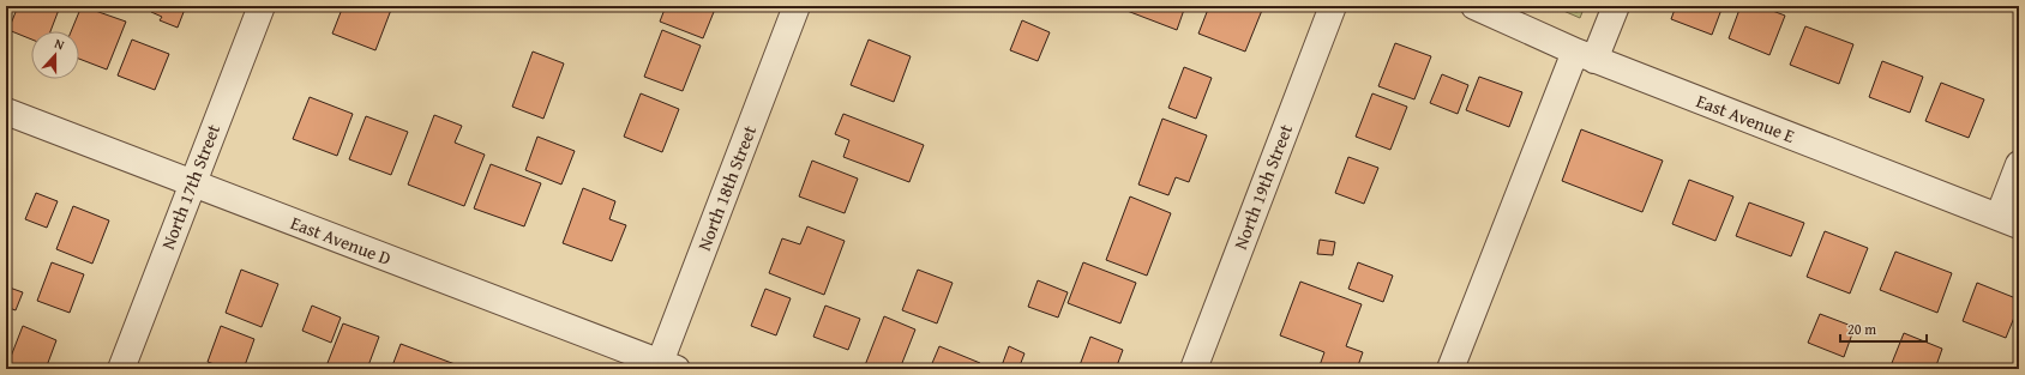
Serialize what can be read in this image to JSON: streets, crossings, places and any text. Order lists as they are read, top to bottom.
{
  "streets": {
    "street": [
      "East Avenue E",
      "North 17th Street",
      "North 19th Street",
      "North 18th Street",
      "East Avenue D"
    ]
  },
  "crossings": [
    ["North 17th Street", "East Avenue D"],
    ["North 18th Street", "East Avenue D"]
  ],
  "scale_bar": "20 m",
  "north": "top"
}
